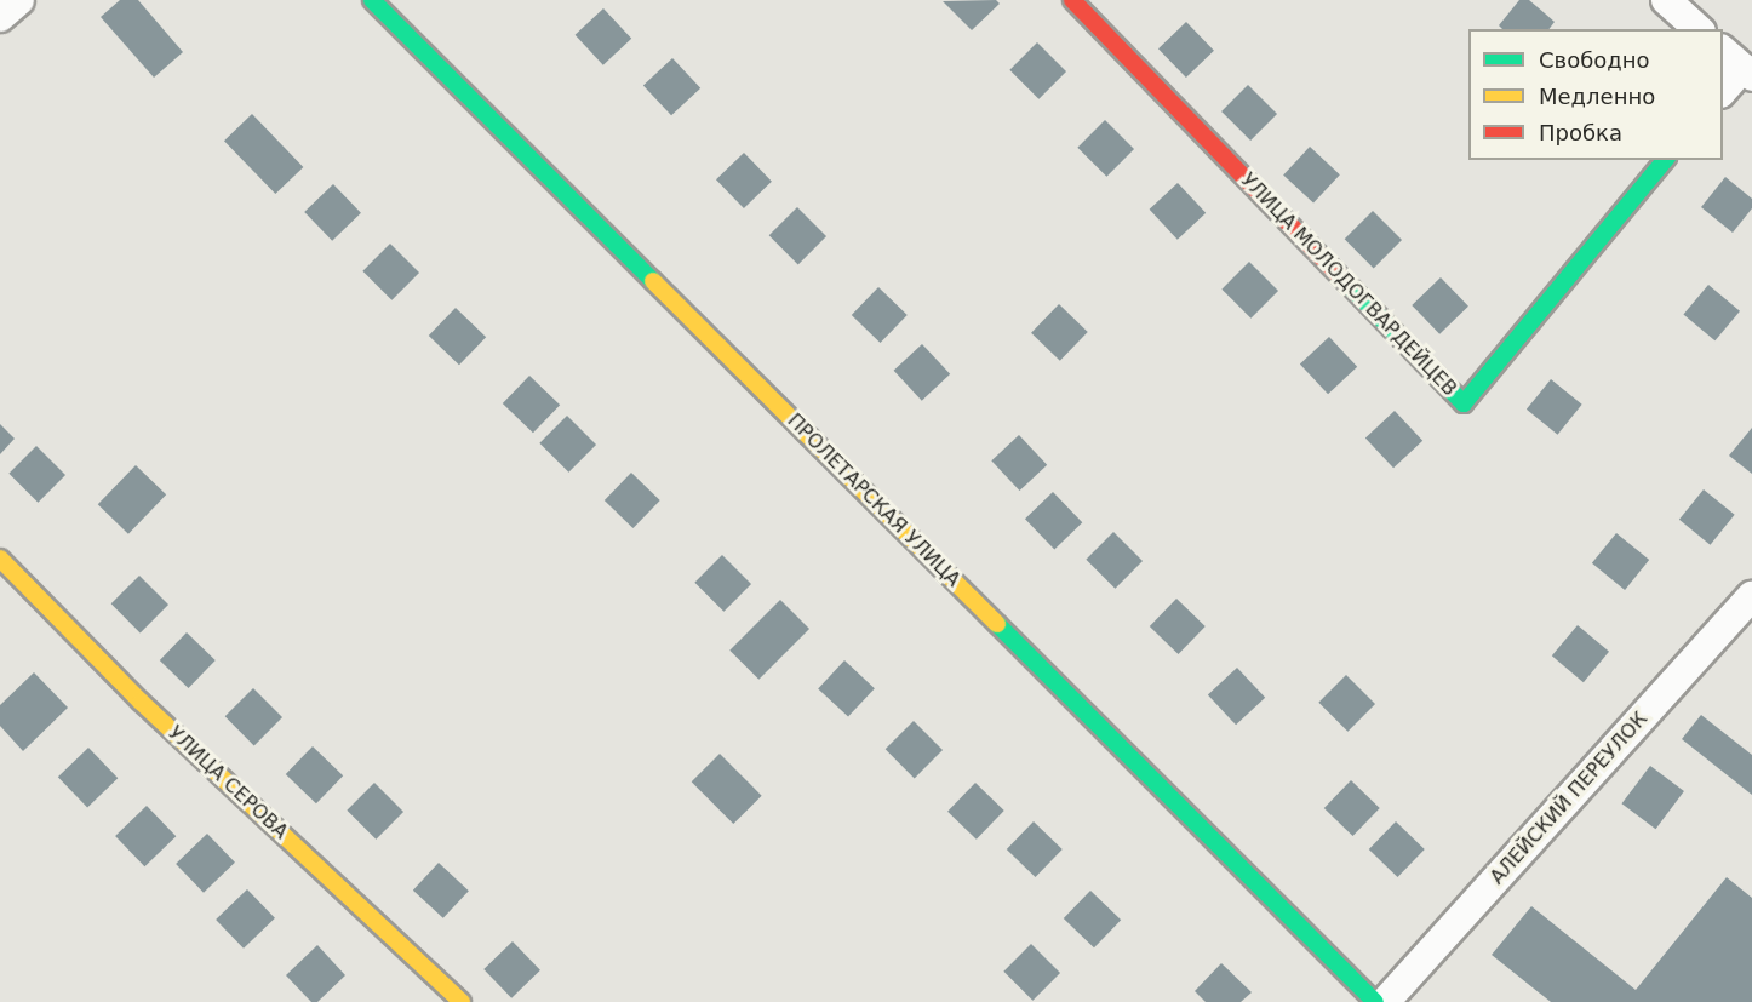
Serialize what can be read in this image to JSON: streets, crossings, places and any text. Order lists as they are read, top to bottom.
{
  "streets": {
    "street": [
      "УЛИЦА МОЛОДОГВАРДЕЙЦЕВ",
      "ПРОЛЕТАРСКАЯ УЛИЦА",
      "УЛИЦА СЕРОВА",
      "АЛЕЙСКИЙ ПЕРЕУЛОК"
    ]
  },
  "legend": ["Свободно", "Медленно", "Пробка"]
}
